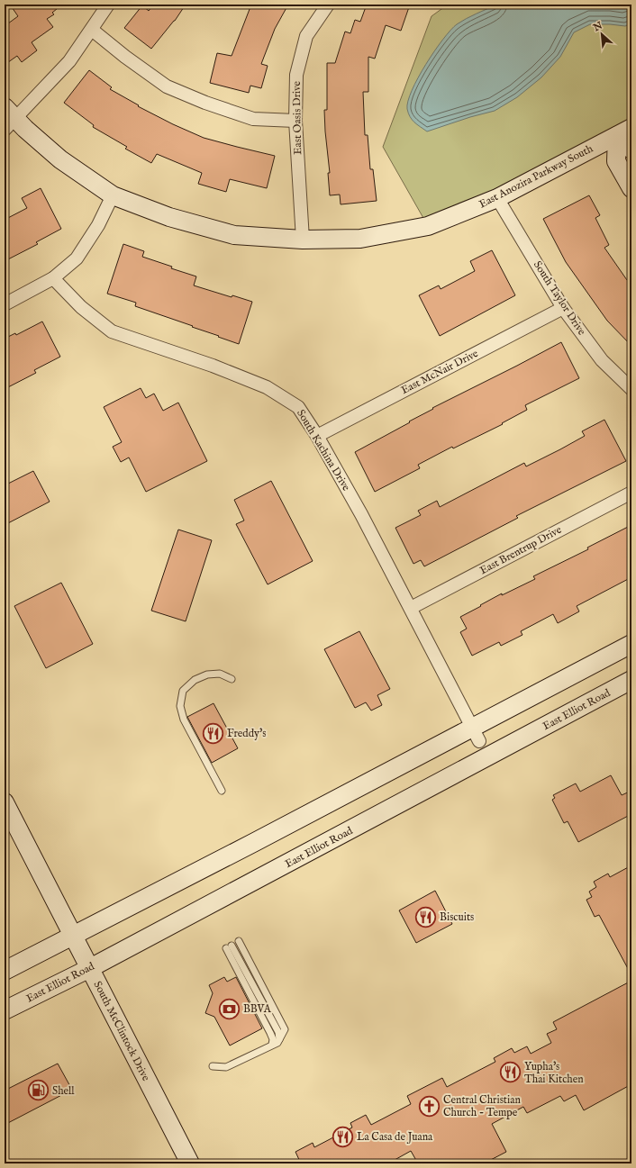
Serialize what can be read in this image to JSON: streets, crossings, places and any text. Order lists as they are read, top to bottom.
{
  "streets": {
    "main road": ["East Anozira Parkway South", "East Elliot Road", "South McClintock Drive"],
    "street": [
      "East Oasis Drive",
      "South Taylor Drive",
      "East McNair Drive",
      "South Kachina Drive",
      "East Brentrup Drive"
    ]
  },
  "crossings": [
    ["East Oasis Drive", "East Anozira Parkway South"],
    ["East Anozira Parkway South", "South Taylor Drive"],
    ["South Taylor Drive", "East McNair Drive"],
    ["East McNair Drive", "South Kachina Drive"],
    ["South Kachina Drive", "East Brentrup Drive"],
    ["East Elliot Road", "South McClintock Drive"]
  ],
  "places": {
    "restaurant": [
      "Freddy's",
      "Biscuits",
      "Yupha's Thai Kitchen",
      "La Casa de Juana"
    ],
    "bank": ["BBVA"],
    "fuel station": ["Shell"],
    "church": ["Central Christian Church - Tempe"]
  },
  "north": "top left"
}
